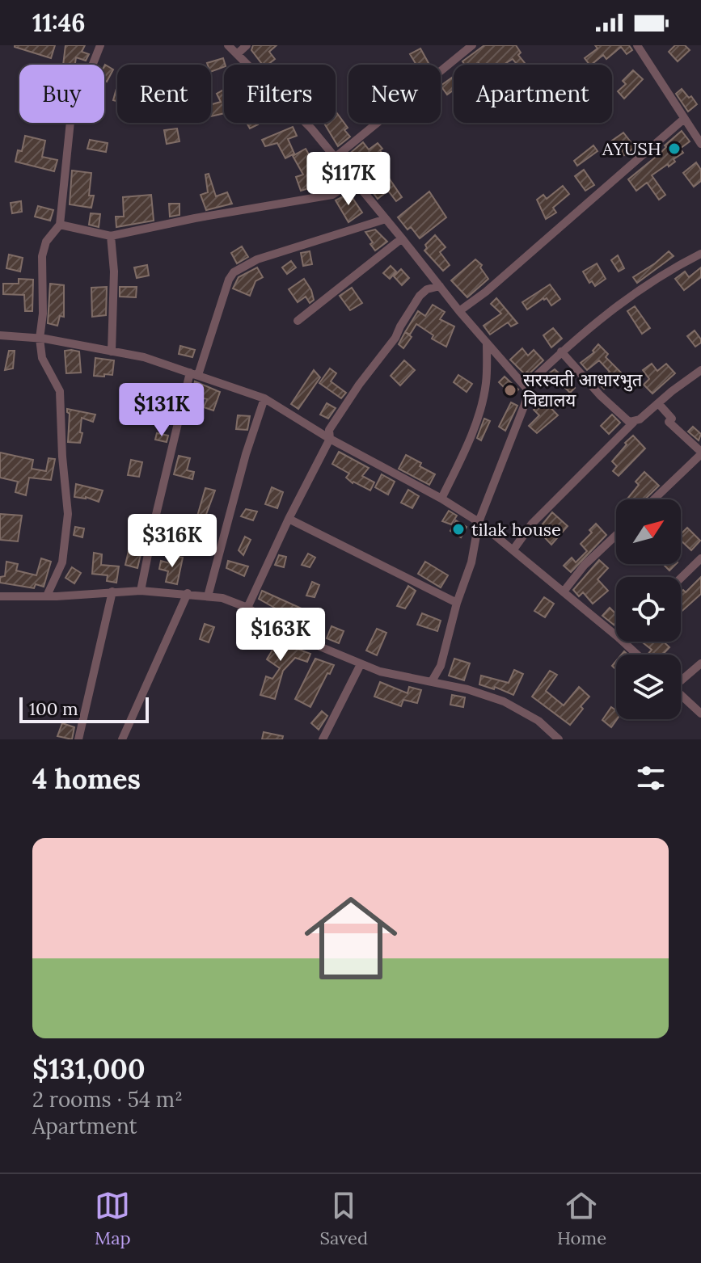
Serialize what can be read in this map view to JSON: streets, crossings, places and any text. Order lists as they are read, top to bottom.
{
  "places": ["AYUSH", "सरस्वती आधारभुत विद्यालय", "tilak house"],
  "scale_bar": "100 m",
  "north": "top right",
  "page": {
    "status": "11:46",
    "chip": [
      "Buy",
      "Rent",
      "Filters",
      "New",
      "Apartment"
    ],
    "price": [
      "$117K",
      "$131K",
      "$316K",
      "$163K"
    ],
    "scale": "100 m",
    "heading": "4 homes",
    "list": [
      {
        "name": "$131,000",
        "note": "2 rooms · 54 m² · Apartment"
      }
    ],
    "tabs": ["Map", "Saved", "Home"]
  }
}
